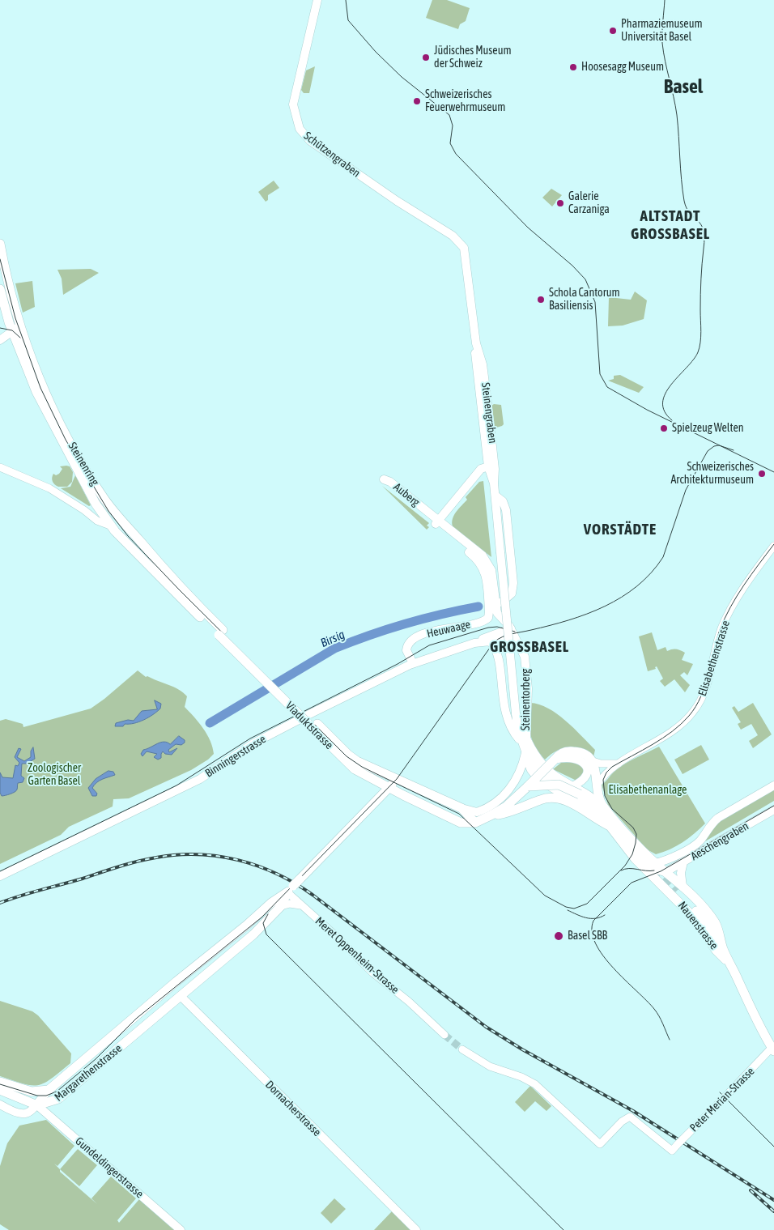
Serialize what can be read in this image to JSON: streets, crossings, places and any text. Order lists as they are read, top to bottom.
{
  "streets": {
    "main road": [
      "Schützengraben",
      "Steinengraben",
      "Steinenring",
      "Auberg",
      "Heuwaage",
      "Steinentorberg",
      "Viaduktstrasse",
      "Binningerstrasse",
      "Aeschengraben",
      "Nauenstrasse",
      "Margarethenstrasse",
      "Dornacherstrasse",
      "Gundeldingerstrasse"
    ],
    "street": ["Elisabethenstrasse", "Meret Oppenheim-Strasse", "Peter Merian-Strasse"]
  },
  "crossings": [
    ["Schützengraben", "Steinengraben"],
    ["Steinengraben", "Steinentorberg"],
    ["Steinenring", "Viaduktstrasse"],
    ["Auberg", "Heuwaage"],
    ["Auberg", "Steinentorberg"],
    ["Auberg", "Binningerstrasse"],
    ["Heuwaage", "Binningerstrasse"],
    ["Steinentorberg", "Binningerstrasse"],
    ["Aeschengraben", "Nauenstrasse"],
    ["Nauenstrasse", "Peter Merian-Strasse"],
    ["Meret Oppenheim-Strasse", "Margarethenstrasse"],
    ["Margarethenstrasse", "Dornacherstrasse"],
    ["Margarethenstrasse", "Gundeldingerstrasse"]
  ],
  "districts": [
    "Basel",
    "ALTSTADT GROSSBASEL",
    "VORSTÄDTE",
    "GROSSBASEL"
  ],
  "water": ["Birsig"],
  "parks": ["Zoologischer Garten Basel", "Elisabethenanlage"],
  "places": [
    "Pharmaziemuseum Universität Basel",
    "Jüdisches Museum der Schweiz",
    "Hoosesagg Museum",
    "Schweizerisches Feuerwehrmuseum",
    "Galerie Carzaniga",
    "Schola Cantorum Basiliensis",
    "Spielzeug Welten",
    "Schweizerisches Architekturmuseum",
    "Basel SBB"
  ]
}
